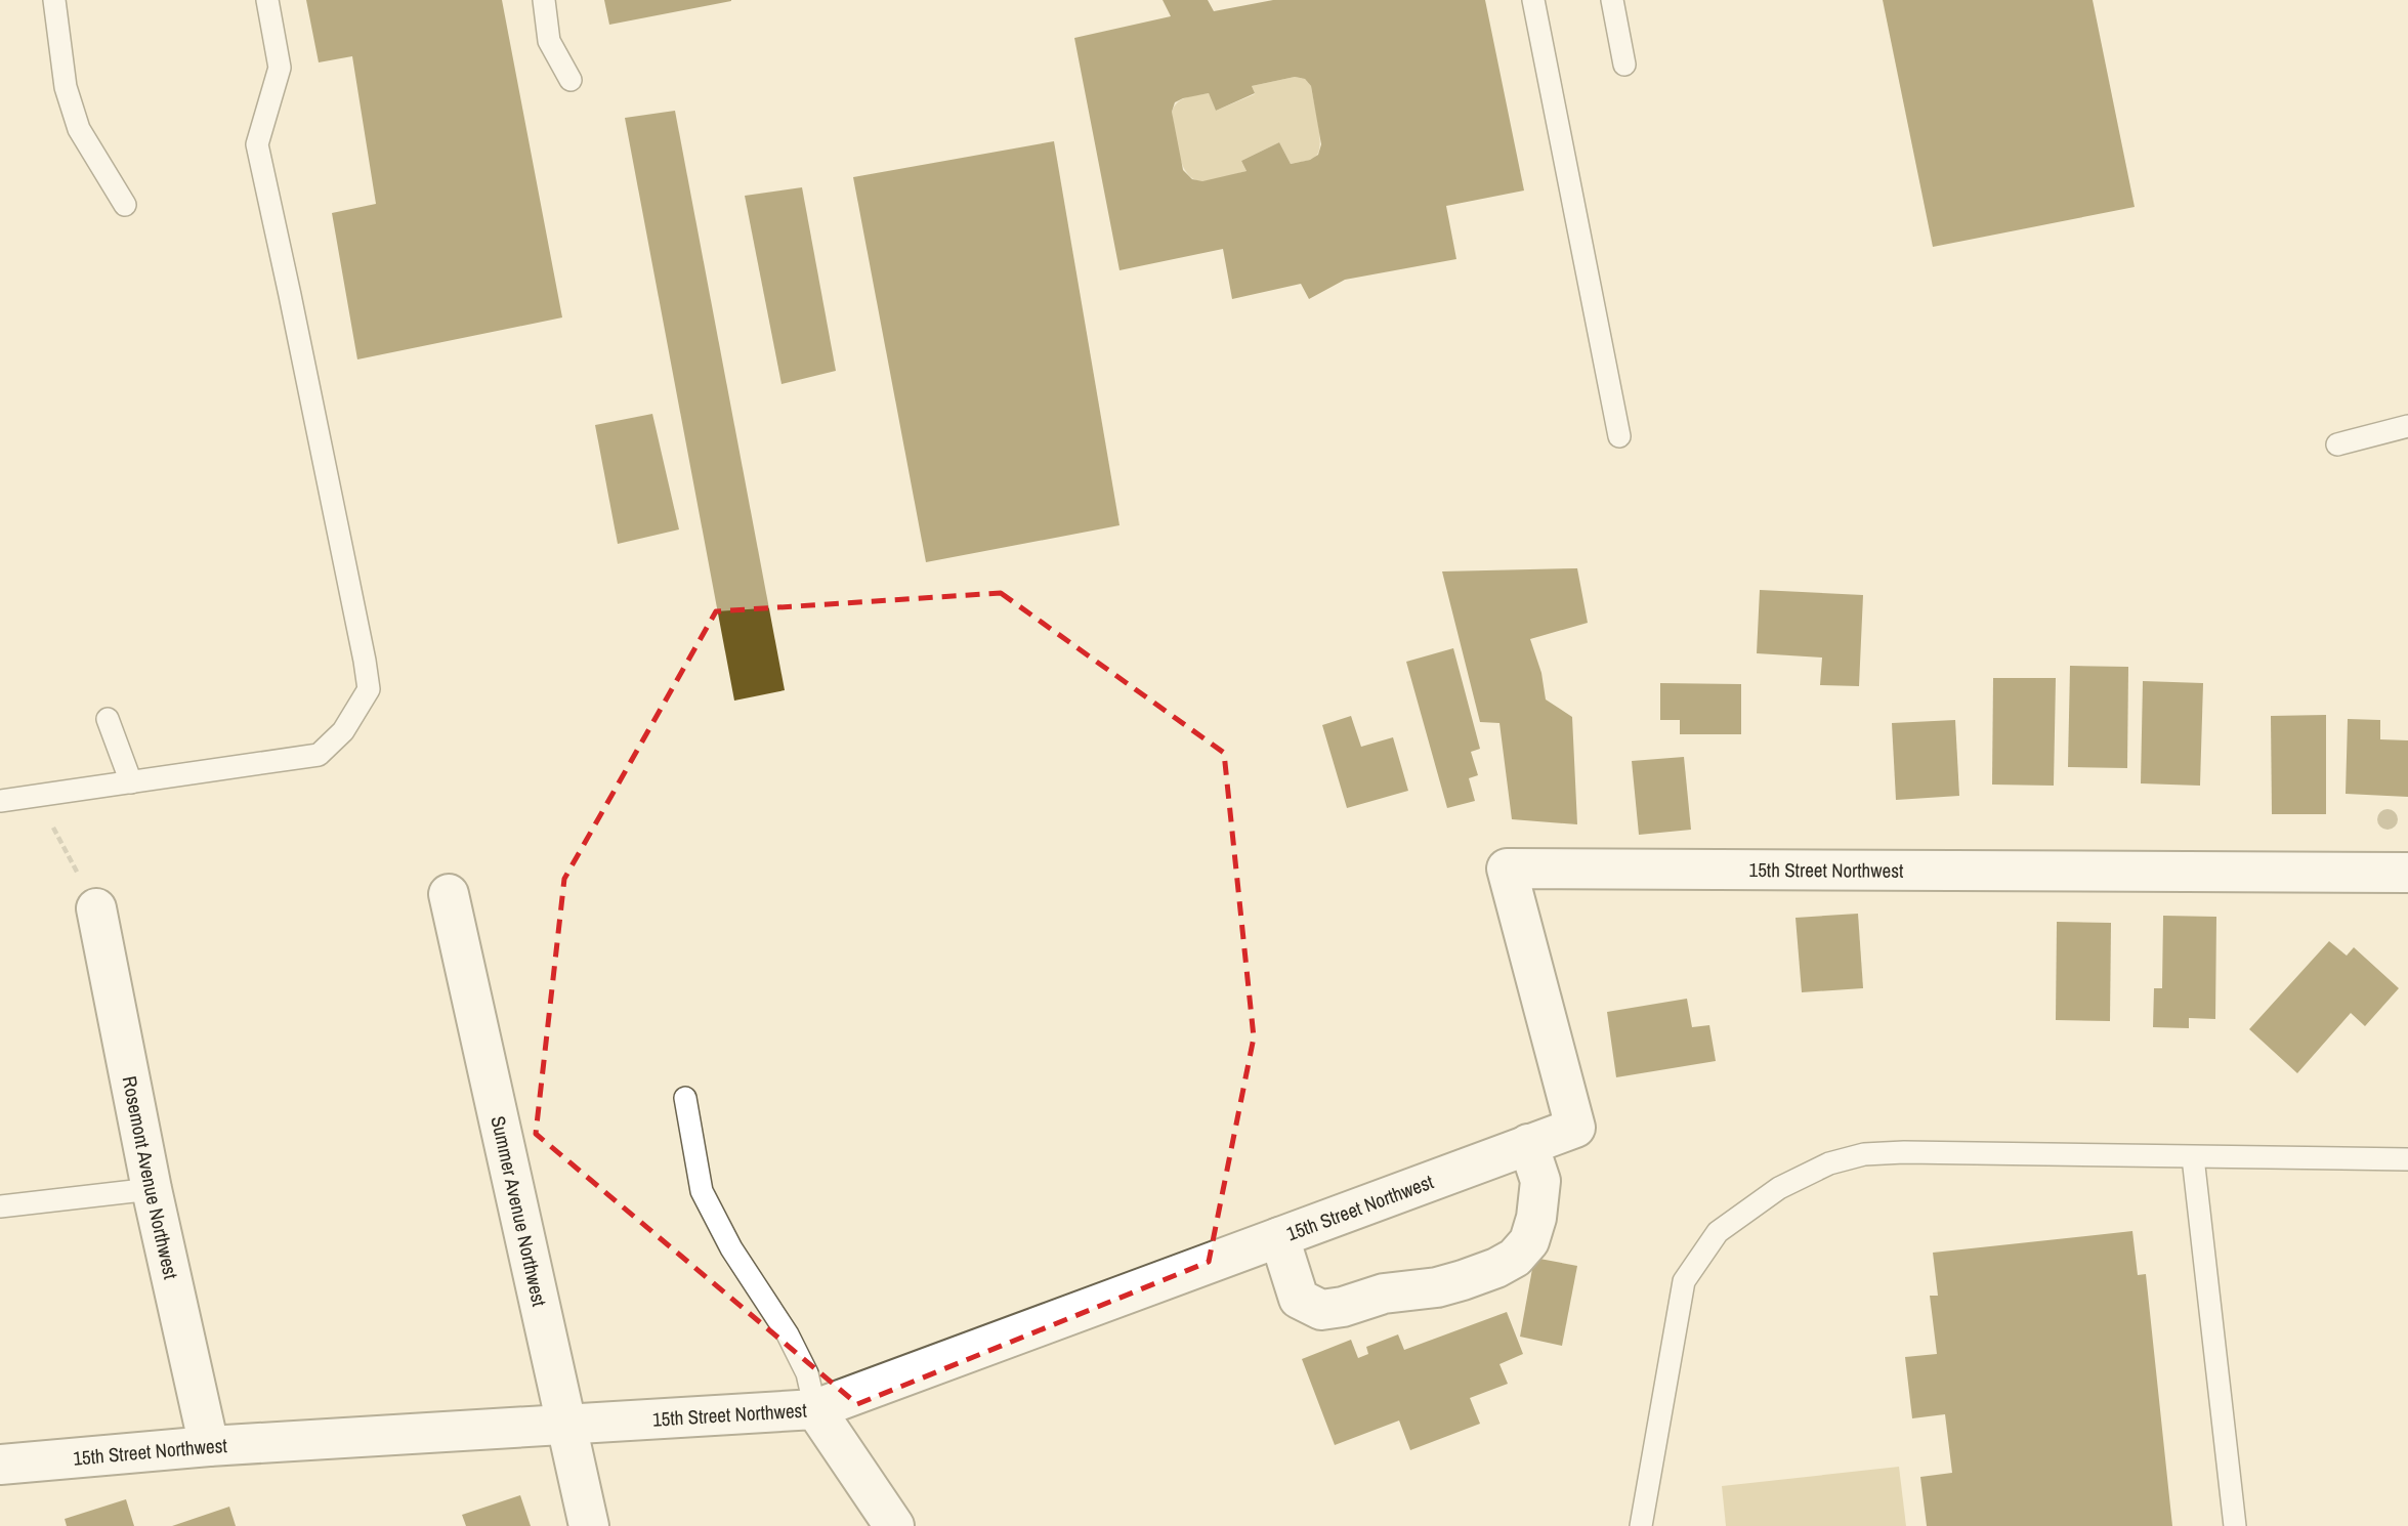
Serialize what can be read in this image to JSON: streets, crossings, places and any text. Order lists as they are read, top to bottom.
{
  "streets": {
    "street": ["15th Street Northwest", "Rosemont Avenue Northwest", "Summer Avenue Northwest"]
  },
  "crossings": [
    ["15th Street Northwest", "Rosemont Avenue Northwest"],
    ["15th Street Northwest", "Summer Avenue Northwest"]
  ]
}
